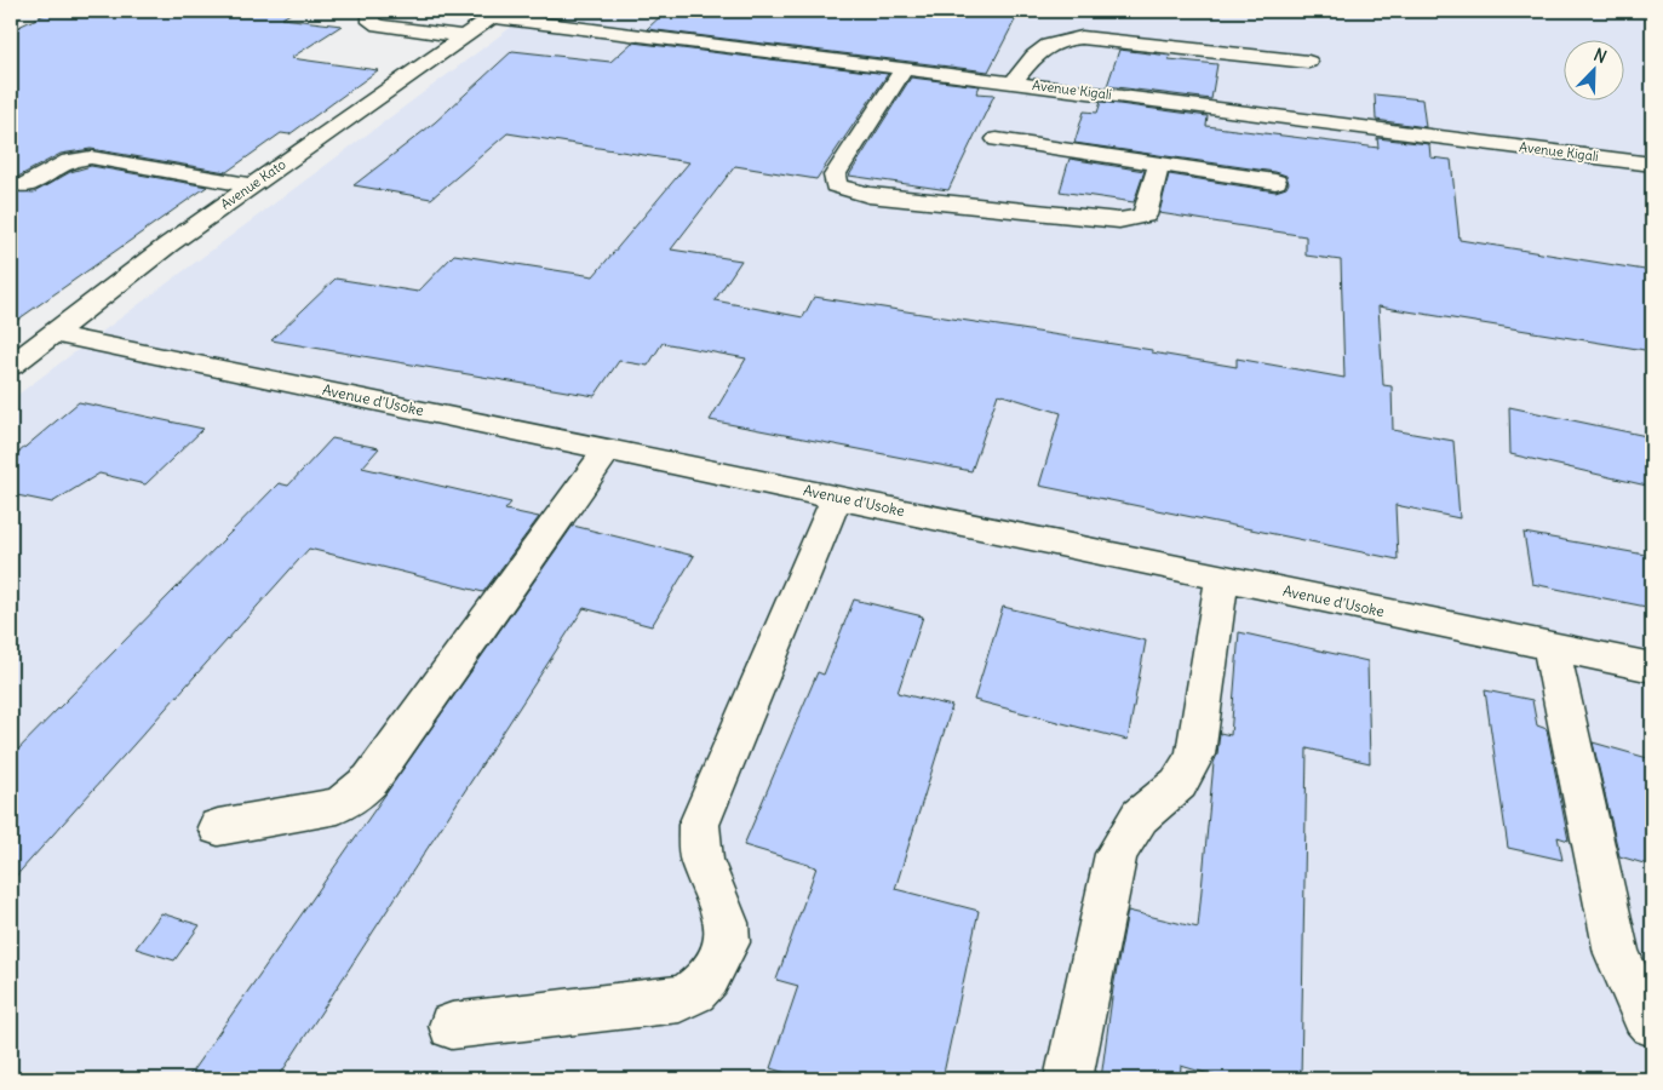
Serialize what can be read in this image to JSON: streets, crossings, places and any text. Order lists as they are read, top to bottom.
{
  "streets": {
    "street": ["Avenue Kigali", "Avenue Kato", "Avenue d'Usoke"]
  },
  "crossings": [
    ["Avenue Kigali", "Avenue Kato"],
    ["Avenue Kato", "Avenue d'Usoke"]
  ],
  "north": "top right"
}
